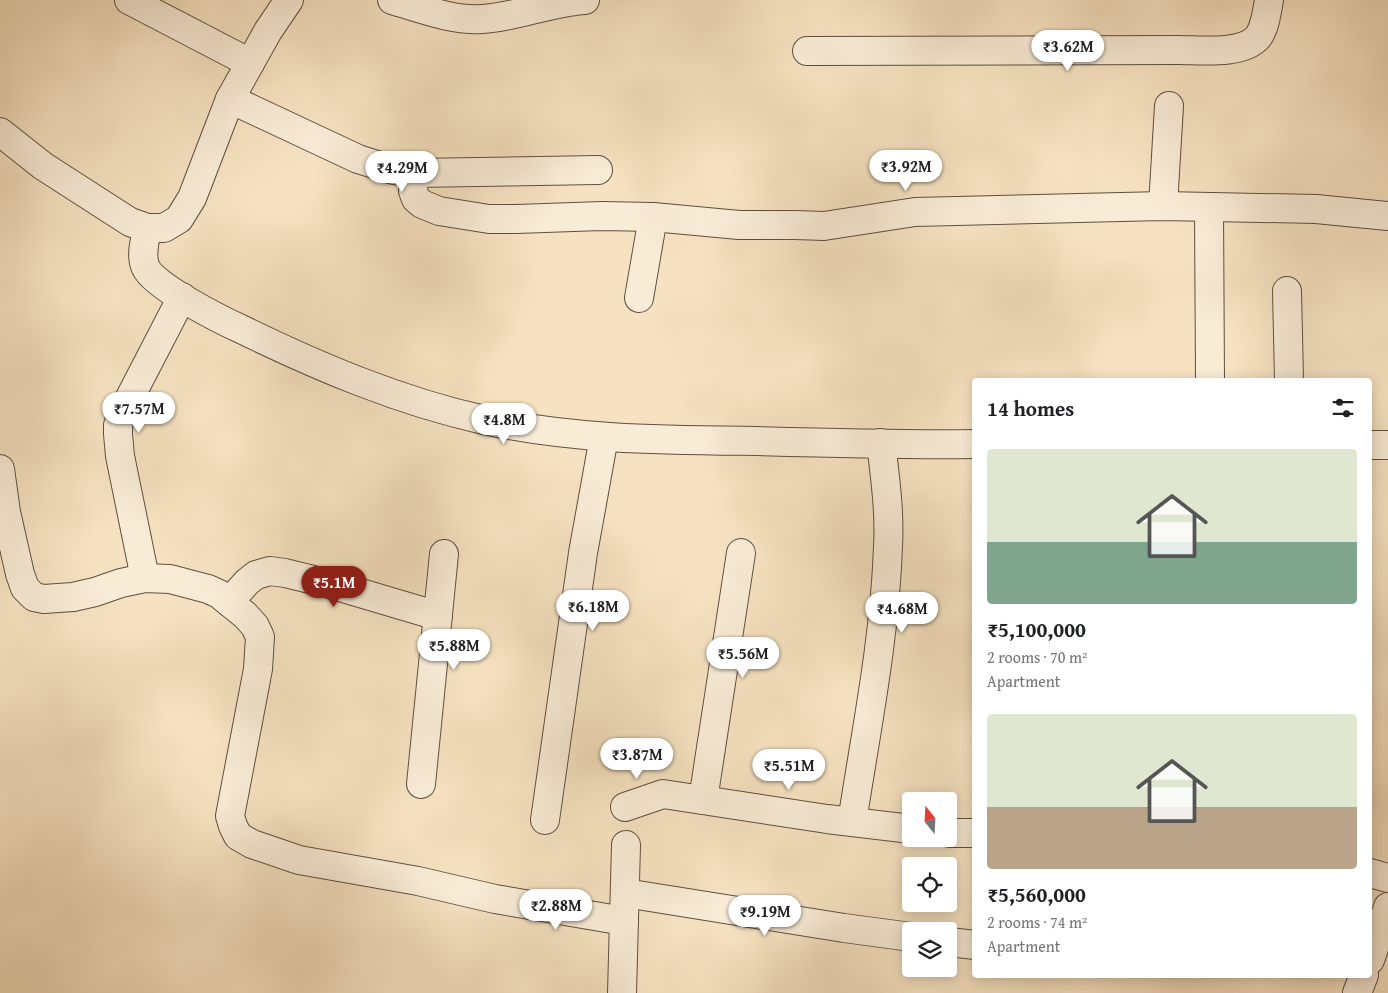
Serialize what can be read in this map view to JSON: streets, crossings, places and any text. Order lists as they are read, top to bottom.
{
  "north": "top",
  "page": {
    "price": [
      "₹3.62M",
      "₹3.92M",
      "₹4.29M",
      "₹7.57M",
      "₹4.8M",
      "₹5.1M",
      "₹6.18M",
      "₹4.68M",
      "₹5.88M",
      "₹5.56M",
      "₹3.87M",
      "₹5.51M",
      "₹2.88M",
      "₹9.19M"
    ],
    "heading": "14 homes",
    "list": [
      {
        "name": "₹5,100,000",
        "note": "2 rooms · 70 m² · Apartment"
      },
      {
        "name": "₹5,560,000",
        "note": "2 rooms · 74 m² · Apartment"
      }
    ]
  }
}
